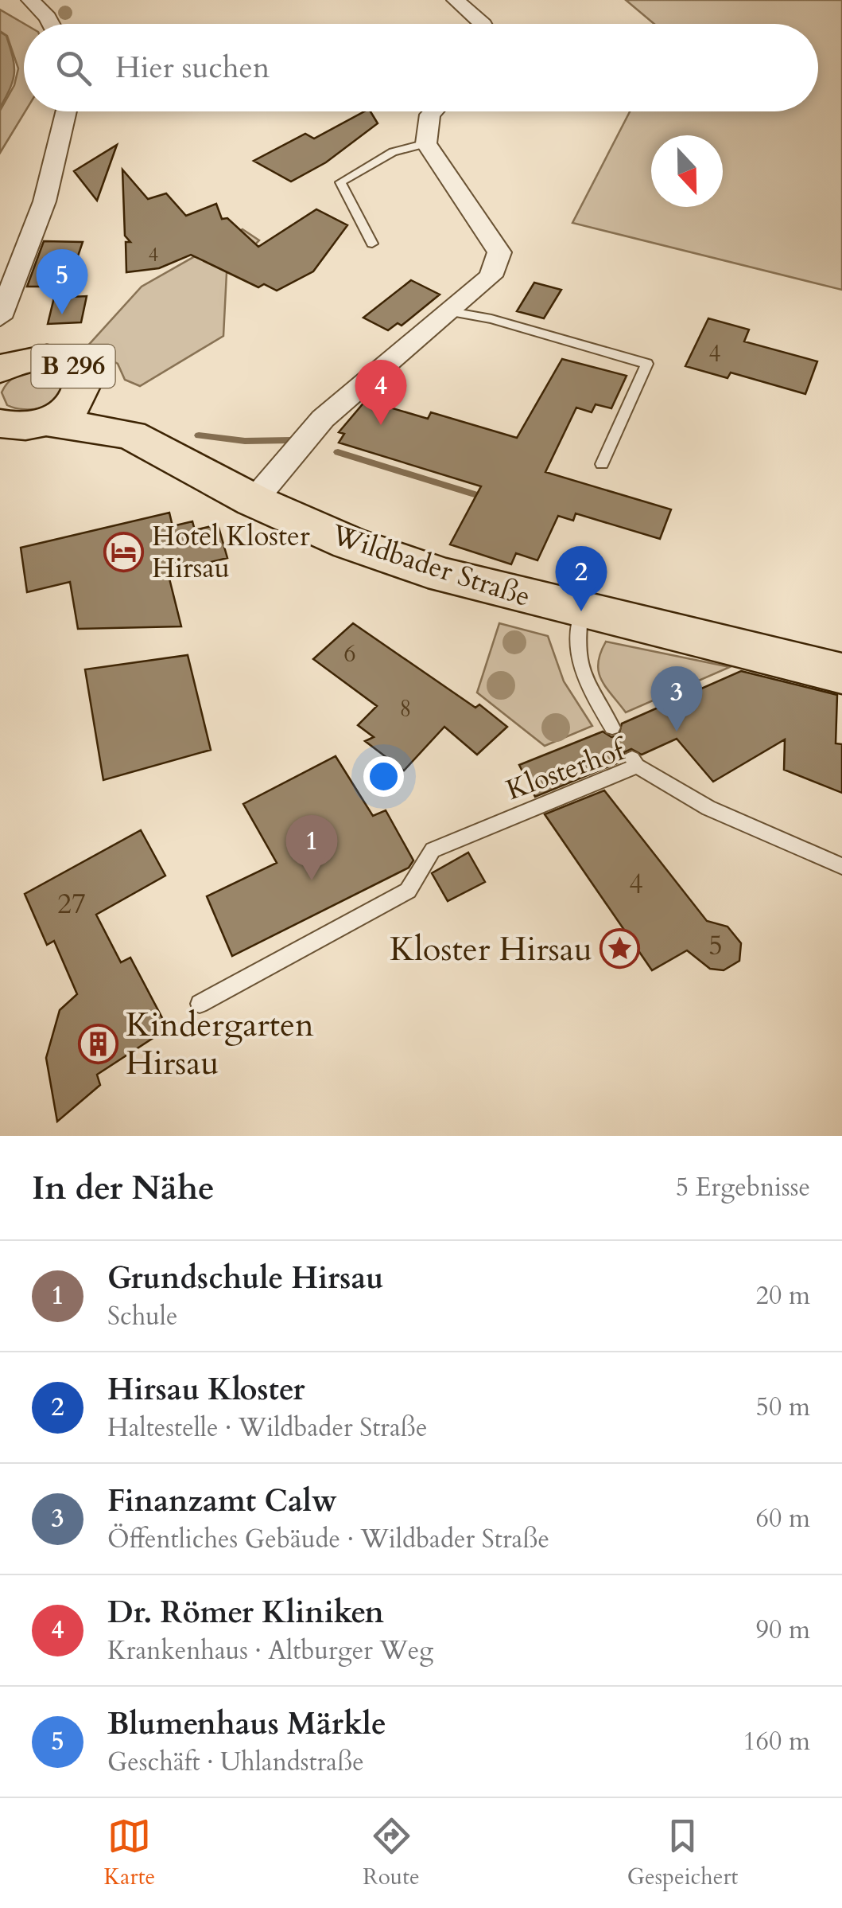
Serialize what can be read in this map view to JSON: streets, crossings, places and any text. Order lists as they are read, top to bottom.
{
  "streets": {
    "main road": ["B 296", "Wildbader Straße"],
    "lane": ["Klosterhof"]
  },
  "crossings": [
    ["B 296", "Wildbader Straße"]
  ],
  "places": {
    "hotel": ["Hotel Kloster Hirsau"],
    "place": ["Kloster Hirsau"],
    "building": ["Kindergarten Hirsau"]
  },
  "house_numbers": [
    "4",
    "4",
    "6",
    "8",
    "4",
    "27",
    "5"
  ],
  "north": "bottom",
  "page": {
    "search": "Hier suchen",
    "pins": [
      "5",
      "4",
      "2",
      "3",
      "1"
    ],
    "heading": ["In der Nähe", "5 Ergebnisse"],
    "list": [
      {
        "mark": "1",
        "name": "Grundschule Hirsau",
        "note": "Schule",
        "value": "20 m"
      },
      {
        "mark": "2",
        "name": "Hirsau Kloster",
        "note": "Haltestelle · Wildbader Straße",
        "value": "50 m"
      },
      {
        "mark": "3",
        "name": "Finanzamt Calw",
        "note": "Öffentliches Gebäude · Wildbader Straße",
        "value": "60 m"
      },
      {
        "mark": "4",
        "name": "Dr. Römer Kliniken",
        "note": "Krankenhaus · Altburger Weg",
        "value": "90 m"
      },
      {
        "mark": "5",
        "name": "Blumenhaus Märkle",
        "note": "Geschäft · Uhlandstraße",
        "value": "160 m"
      }
    ],
    "nav": ["Karte", "Route", "Gespeichert"]
  }
}
